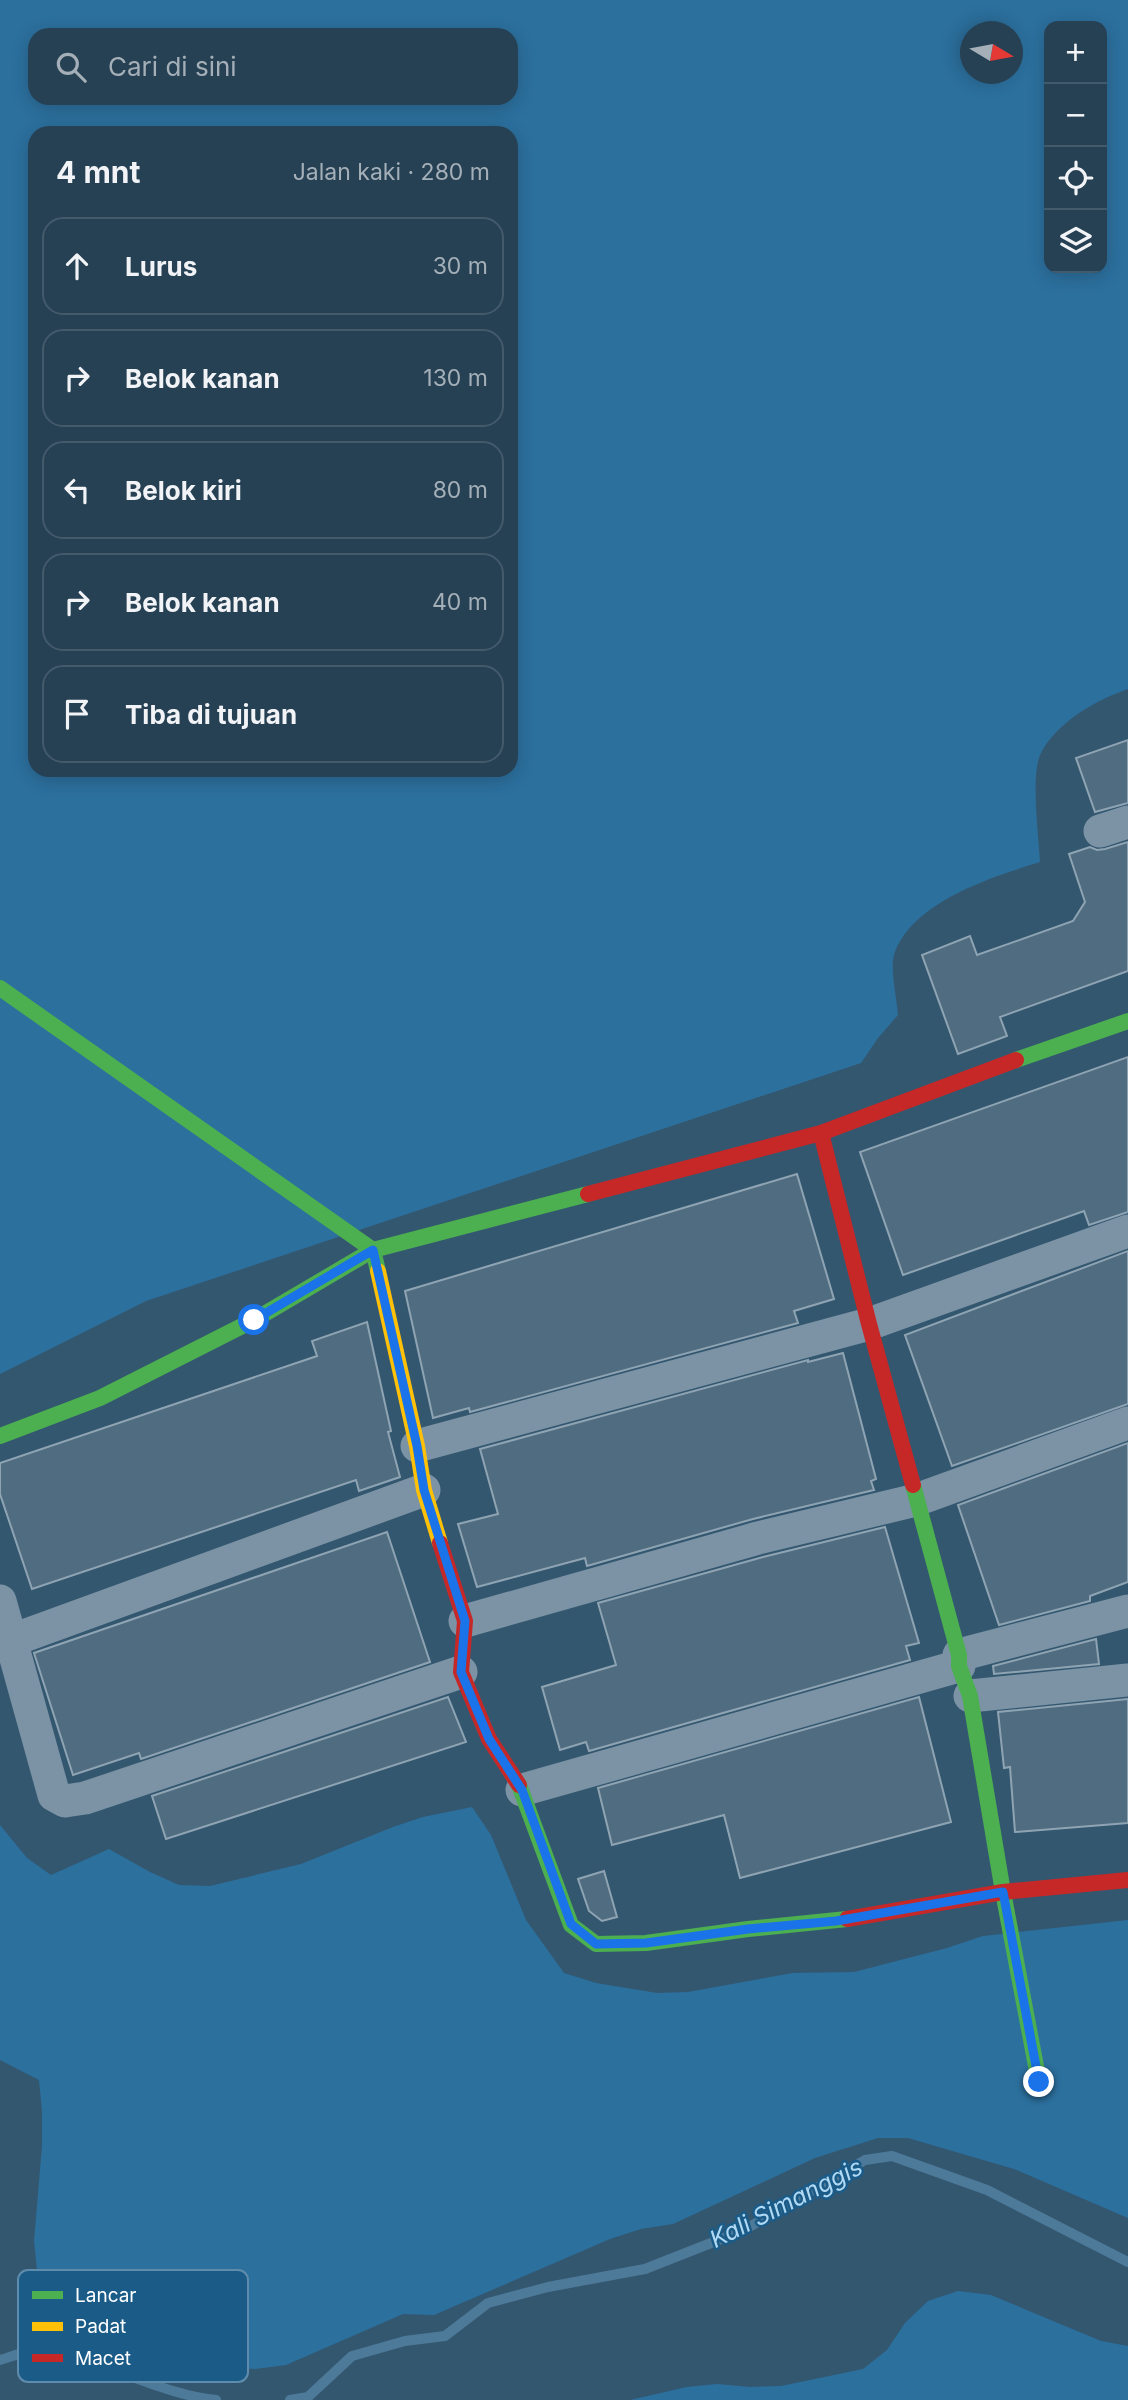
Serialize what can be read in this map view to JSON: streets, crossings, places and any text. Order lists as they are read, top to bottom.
{
  "water": ["Kali Simanggis"],
  "legend": ["Lancar", "Padat", "Macet"],
  "north": "right",
  "page": {
    "map_buttons": ["+", "−"],
    "search": "Cari di sini",
    "heading": ["4 mnt", "Jalan kaki · 280 m"],
    "list": [
      ["Lurus", "30 m"],
      ["Belok kanan", "130 m"],
      ["Belok kiri", "80 m"],
      ["Belok kanan", "40 m"],
      "Tiba di tujuan"
    ]
  }
}
